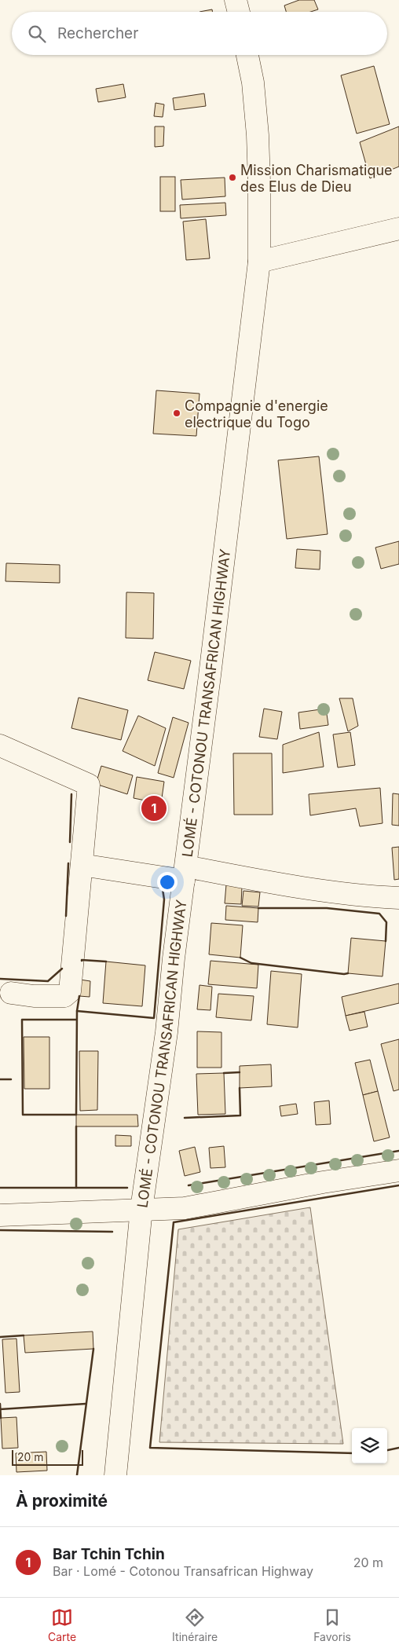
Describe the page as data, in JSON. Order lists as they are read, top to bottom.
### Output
{
  "streets": {
    "main road": ["LOMÉ - COTONOU TRANSAFRICAN HIGHWAY"]
  },
  "places": ["Mission Charismatique des Elus de Dieu", "Compagnie d'energie electrique du Togo"],
  "scale_bar": "20 m",
  "page": {
    "search": "Rechercher",
    "pins": "1",
    "scale": "20 m",
    "heading": "À proximité",
    "list": [
      {
        "mark": "1",
        "name": "Bar Tchin Tchin",
        "note": "Bar · Lomé - Cotonou Transafrican Highway",
        "value": "20 m"
      }
    ],
    "nav": ["Carte", "Itinéraire", "Favoris"]
  }
}
